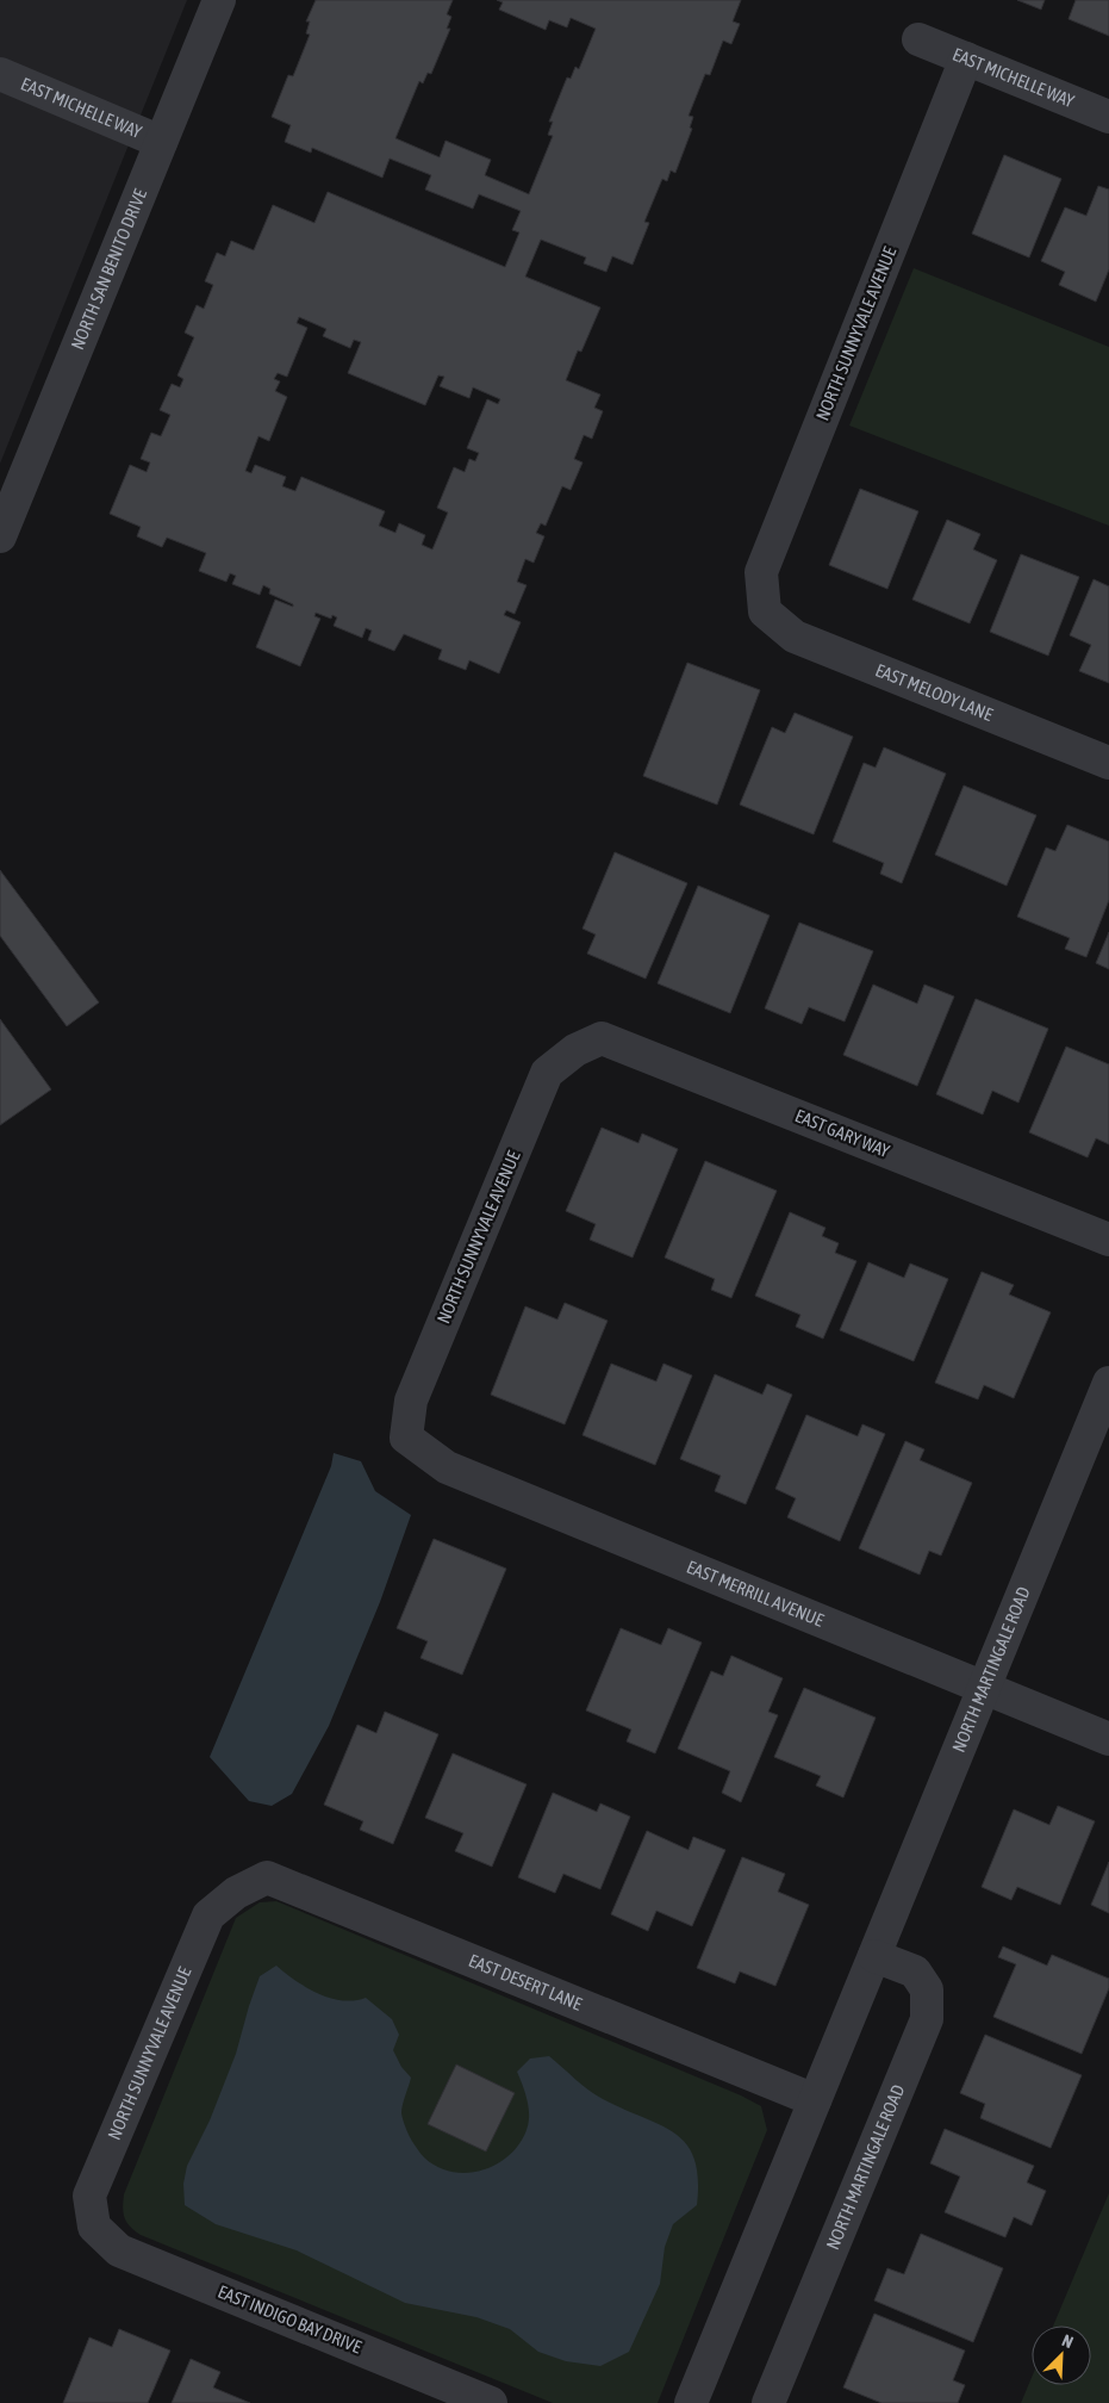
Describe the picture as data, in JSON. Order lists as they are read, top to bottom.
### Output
{
  "streets": {
    "street": [
      "EAST MICHELLE WAY",
      "NORTH SAN BENITO DRIVE",
      "NORTH SUNNYVALE AVENUE",
      "EAST MELODY LANE",
      "EAST GARY WAY",
      "EAST MERRILL AVENUE",
      "NORTH MARTINGALE ROAD",
      "EAST DESERT LANE",
      "EAST INDIGO BAY DRIVE"
    ]
  },
  "crossings": [
    ["EAST MICHELLE WAY", "NORTH SAN BENITO DRIVE"],
    ["EAST MICHELLE WAY", "NORTH SUNNYVALE AVENUE"],
    ["NORTH SUNNYVALE AVENUE", "EAST MELODY LANE"],
    ["NORTH SUNNYVALE AVENUE", "EAST GARY WAY"],
    ["NORTH SUNNYVALE AVENUE", "EAST MERRILL AVENUE"],
    ["NORTH SUNNYVALE AVENUE", "EAST DESERT LANE"],
    ["NORTH SUNNYVALE AVENUE", "EAST INDIGO BAY DRIVE"],
    ["EAST MERRILL AVENUE", "NORTH MARTINGALE ROAD"],
    ["NORTH MARTINGALE ROAD", "EAST DESERT LANE"]
  ],
  "north": "top right"
}
